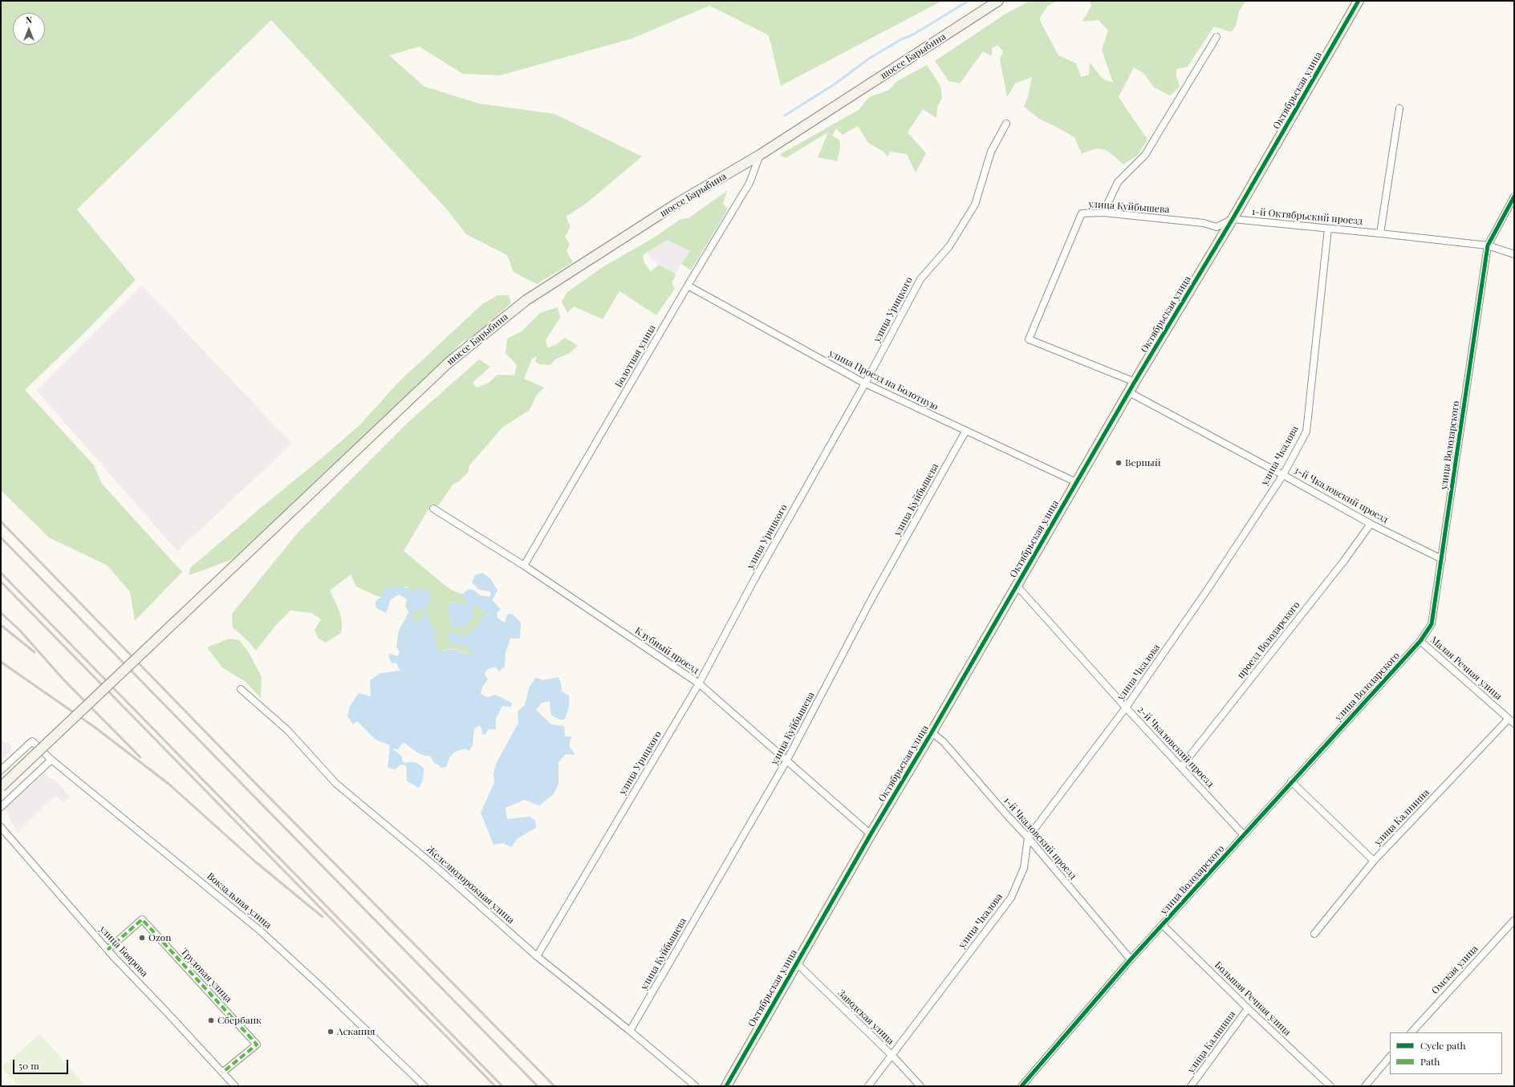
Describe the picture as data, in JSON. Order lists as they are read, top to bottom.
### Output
{
  "streets": {
    "main road": ["шоссе Барыбина", "Октябрьская улица"],
    "street": [
      "улица Куйбышева",
      "1-й Октябрьский проезд",
      "улица Урицкого",
      "Болотная улица",
      "улица Проезд на Болотную",
      "улица Володарского",
      "улица Чкалова",
      "3-й Чкаловский проезд",
      "проезд Володарского",
      "Клубный проезд",
      "Малая Речная улица",
      "2-й Чкаловский проезд",
      "улица Калинина",
      "1-й Чкаловский проезд",
      "Железнодорожная улица",
      "Вокзальная улица",
      "улица Боярова",
      "Омская улица",
      "Трудовая улица",
      "Большая Речная улица",
      "Заводская улица"
    ]
  },
  "crossings": [
    ["шоссе Барыбина", "Болотная улица"],
    ["Октябрьская улица", "улица Куйбышева"],
    ["Октябрьская улица", "1-й Октябрьский проезд"],
    ["Октябрьская улица", "улица Проезд на Болотную"],
    ["Октябрьская улица", "3-й Чкаловский проезд"],
    ["Октябрьская улица", "Клубный проезд"],
    ["Октябрьская улица", "2-й Чкаловский проезд"],
    ["Октябрьская улица", "1-й Чкаловский проезд"],
    ["Октябрьская улица", "Заводская улица"],
    ["улица Куйбышева", "1-й Октябрьский проезд"],
    ["улица Куйбышева", "улица Проезд на Болотную"],
    ["улица Куйбышева", "Клубный проезд"],
    ["улица Куйбышева", "Железнодорожная улица"],
    ["1-й Октябрьский проезд", "улица Володарского"],
    ["1-й Октябрьский проезд", "улица Чкалова"],
    ["улица Урицкого", "улица Проезд на Болотную"],
    ["улица Урицкого", "Клубный проезд"],
    ["улица Урицкого", "Железнодорожная улица"],
    ["Болотная улица", "улица Проезд на Болотную"],
    ["Болотная улица", "Клубный проезд"],
    ["улица Володарского", "3-й Чкаловский проезд"],
    ["улица Володарского", "Малая Речная улица"],
    ["улица Володарского", "2-й Чкаловский проезд"],
    ["улица Володарского", "1-й Чкаловский проезд"],
    ["улица Володарского", "Большая Речная улица"],
    ["улица Чкалова", "3-й Чкаловский проезд"],
    ["улица Чкалова", "2-й Чкаловский проезд"],
    ["улица Чкалова", "1-й Чкаловский проезд"],
    ["улица Чкалова", "Заводская улица"],
    ["3-й Чкаловский проезд", "проезд Володарского"],
    ["проезд Володарского", "2-й Чкаловский проезд"],
    ["Малая Речная улица", "улица Калинина"],
    ["улица Калинина", "Большая Речная улица"],
    ["улица Боярова", "Трудовая улица"]
  ],
  "places": [
    "Верный",
    "Ozon",
    "Сбербанк",
    "Аскания"
  ],
  "legend": ["Cycle path", "Path"],
  "scale_bar": "50 m",
  "north": "top"
}
